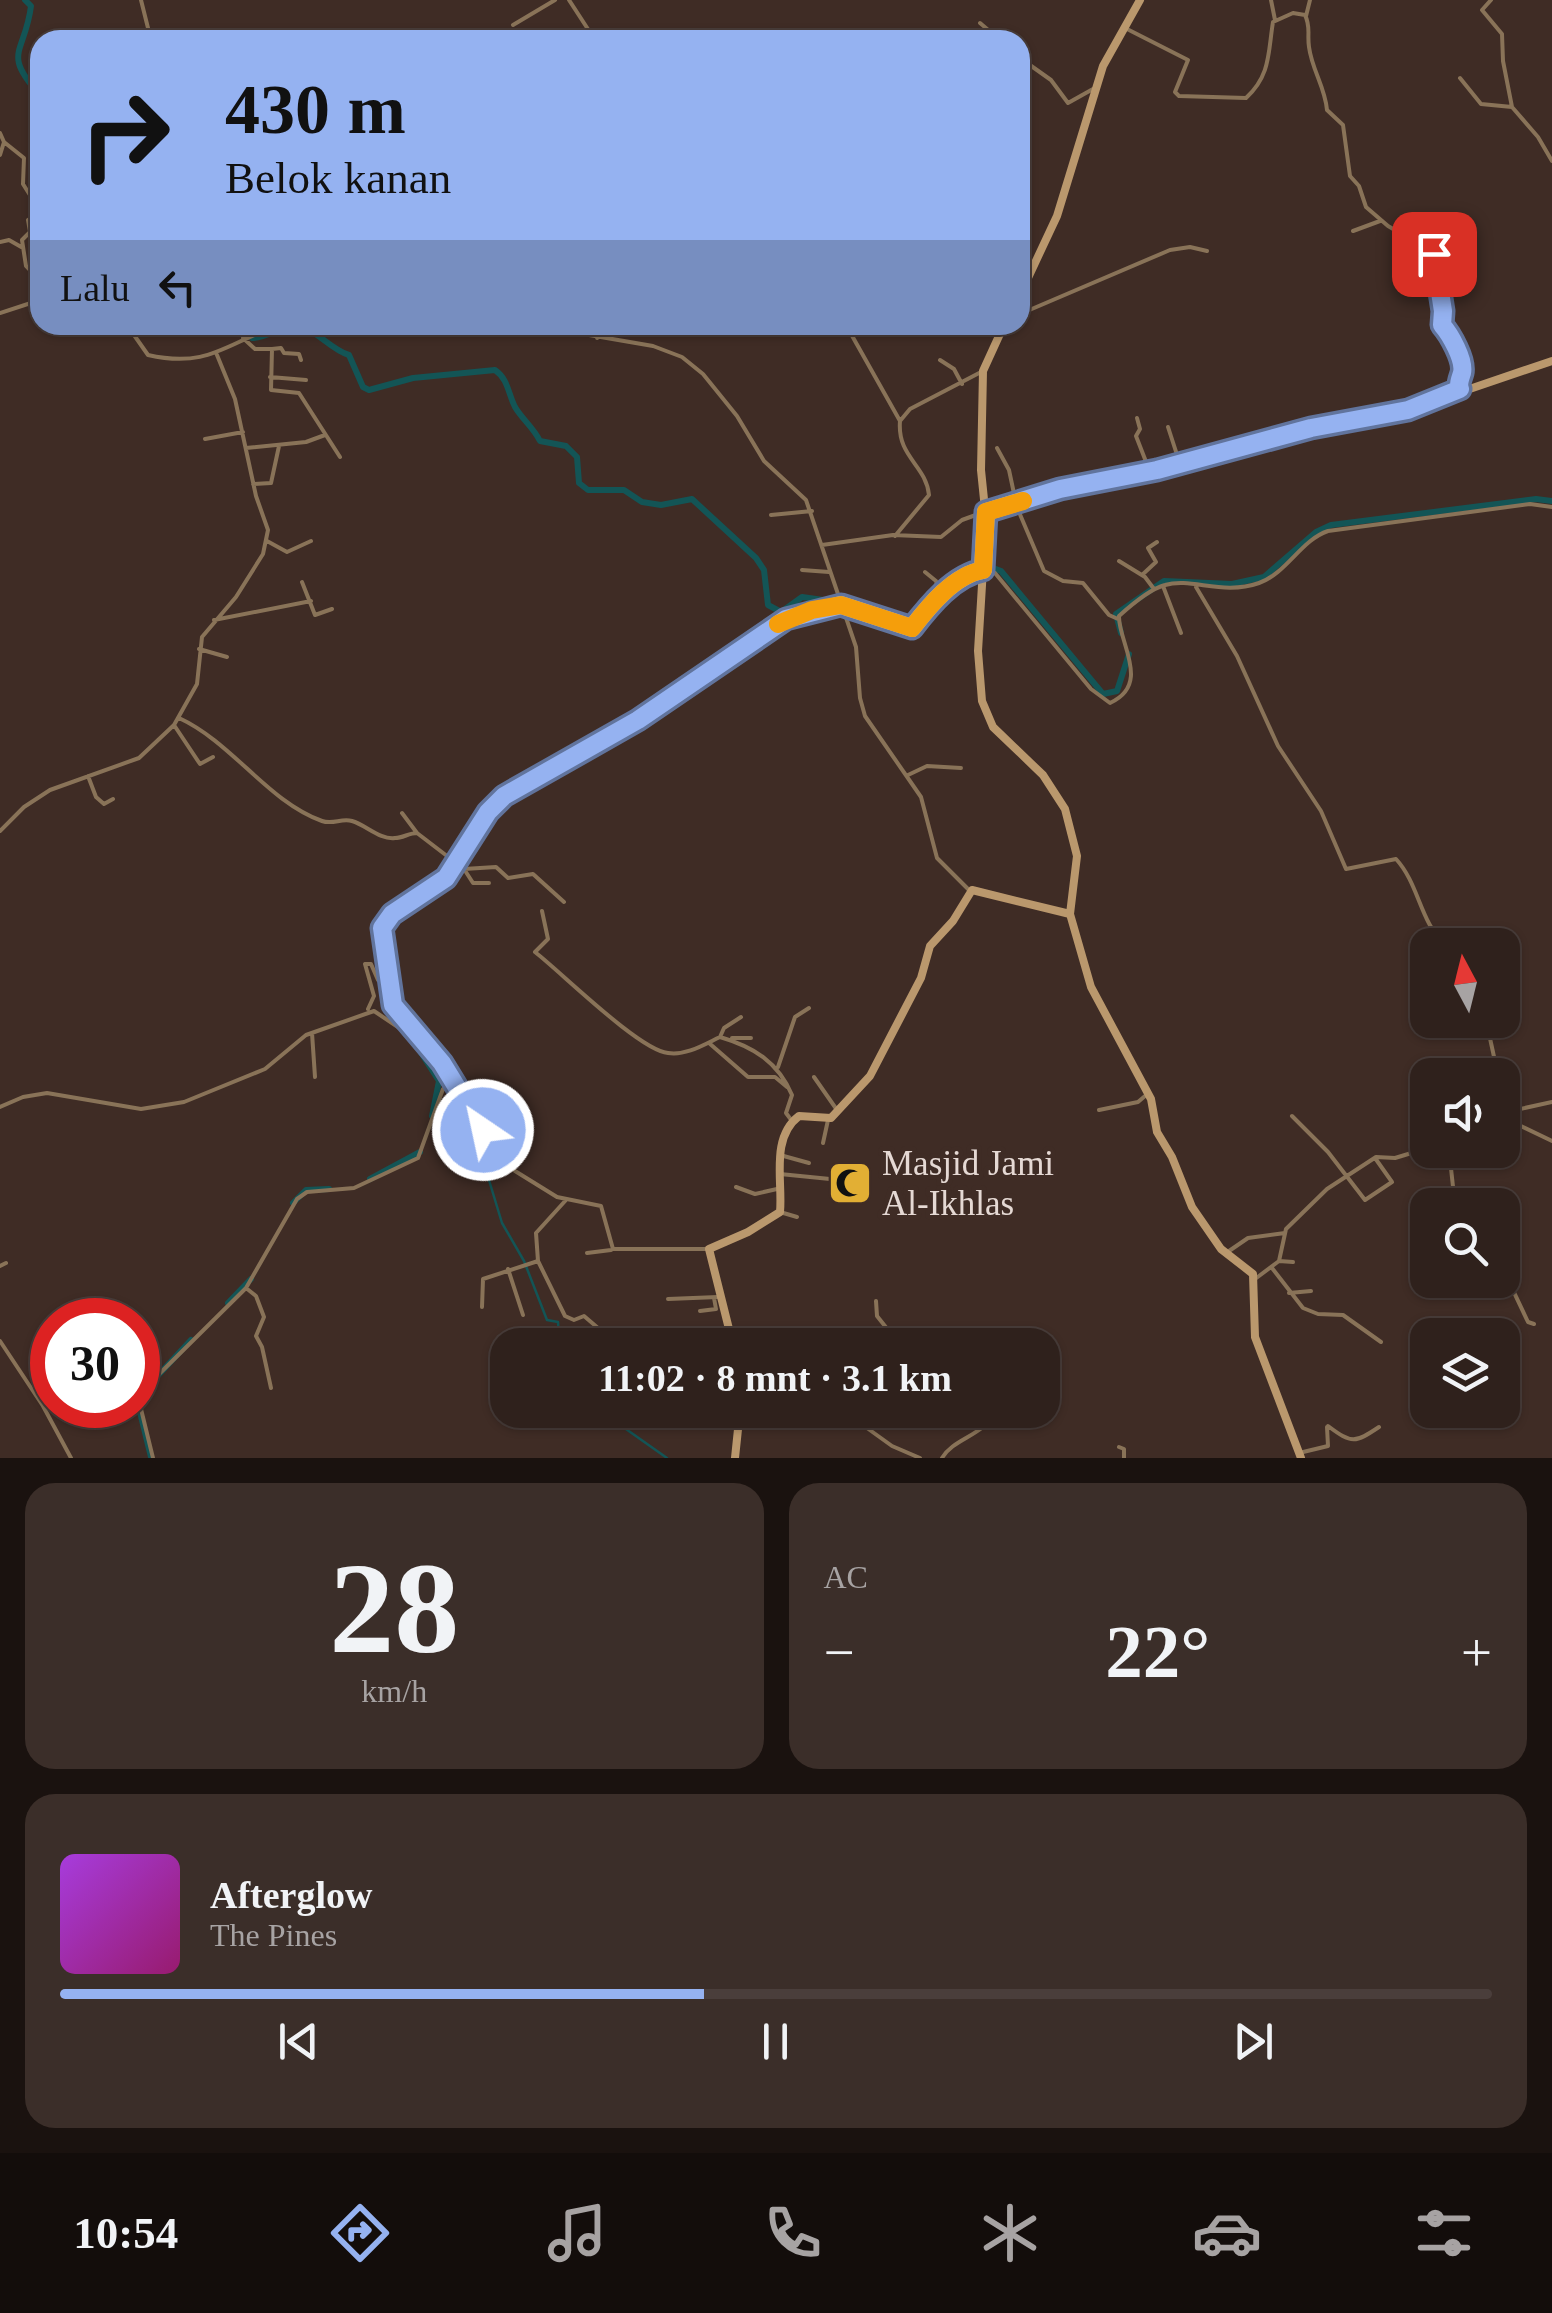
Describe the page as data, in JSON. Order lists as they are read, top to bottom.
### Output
{
  "places": {
    "mosque": ["Masjid Jami Al-Ikhlas"]
  },
  "north": "top",
  "page": {
    "turn": ["430 m", "Belok kanan"],
    "then": "Lalu",
    "limit": "30",
    "trip": "11:02 · 8 mnt · 3.1 km",
    "tile": [
      ["28", "km/h"],
      "AC"
    ],
    "heat": ["−", "22°", "+"],
    "song": ["Afterglow", "The Pines"],
    "tabs": "10:54"
  }
}
